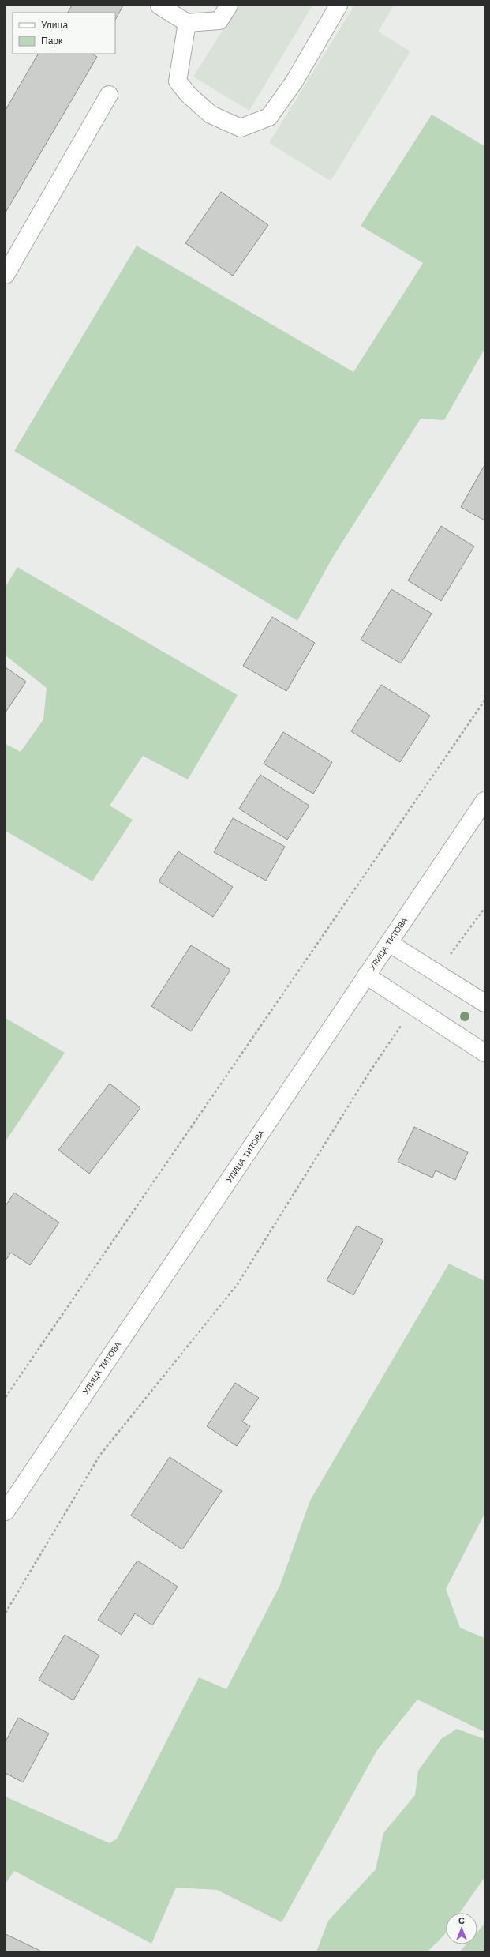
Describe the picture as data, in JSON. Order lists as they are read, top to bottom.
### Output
{
  "streets": {
    "main road": ["УЛИЦА ТИТОВА"]
  },
  "legend": ["Улица", "Парк"],
  "north": "top"
}
